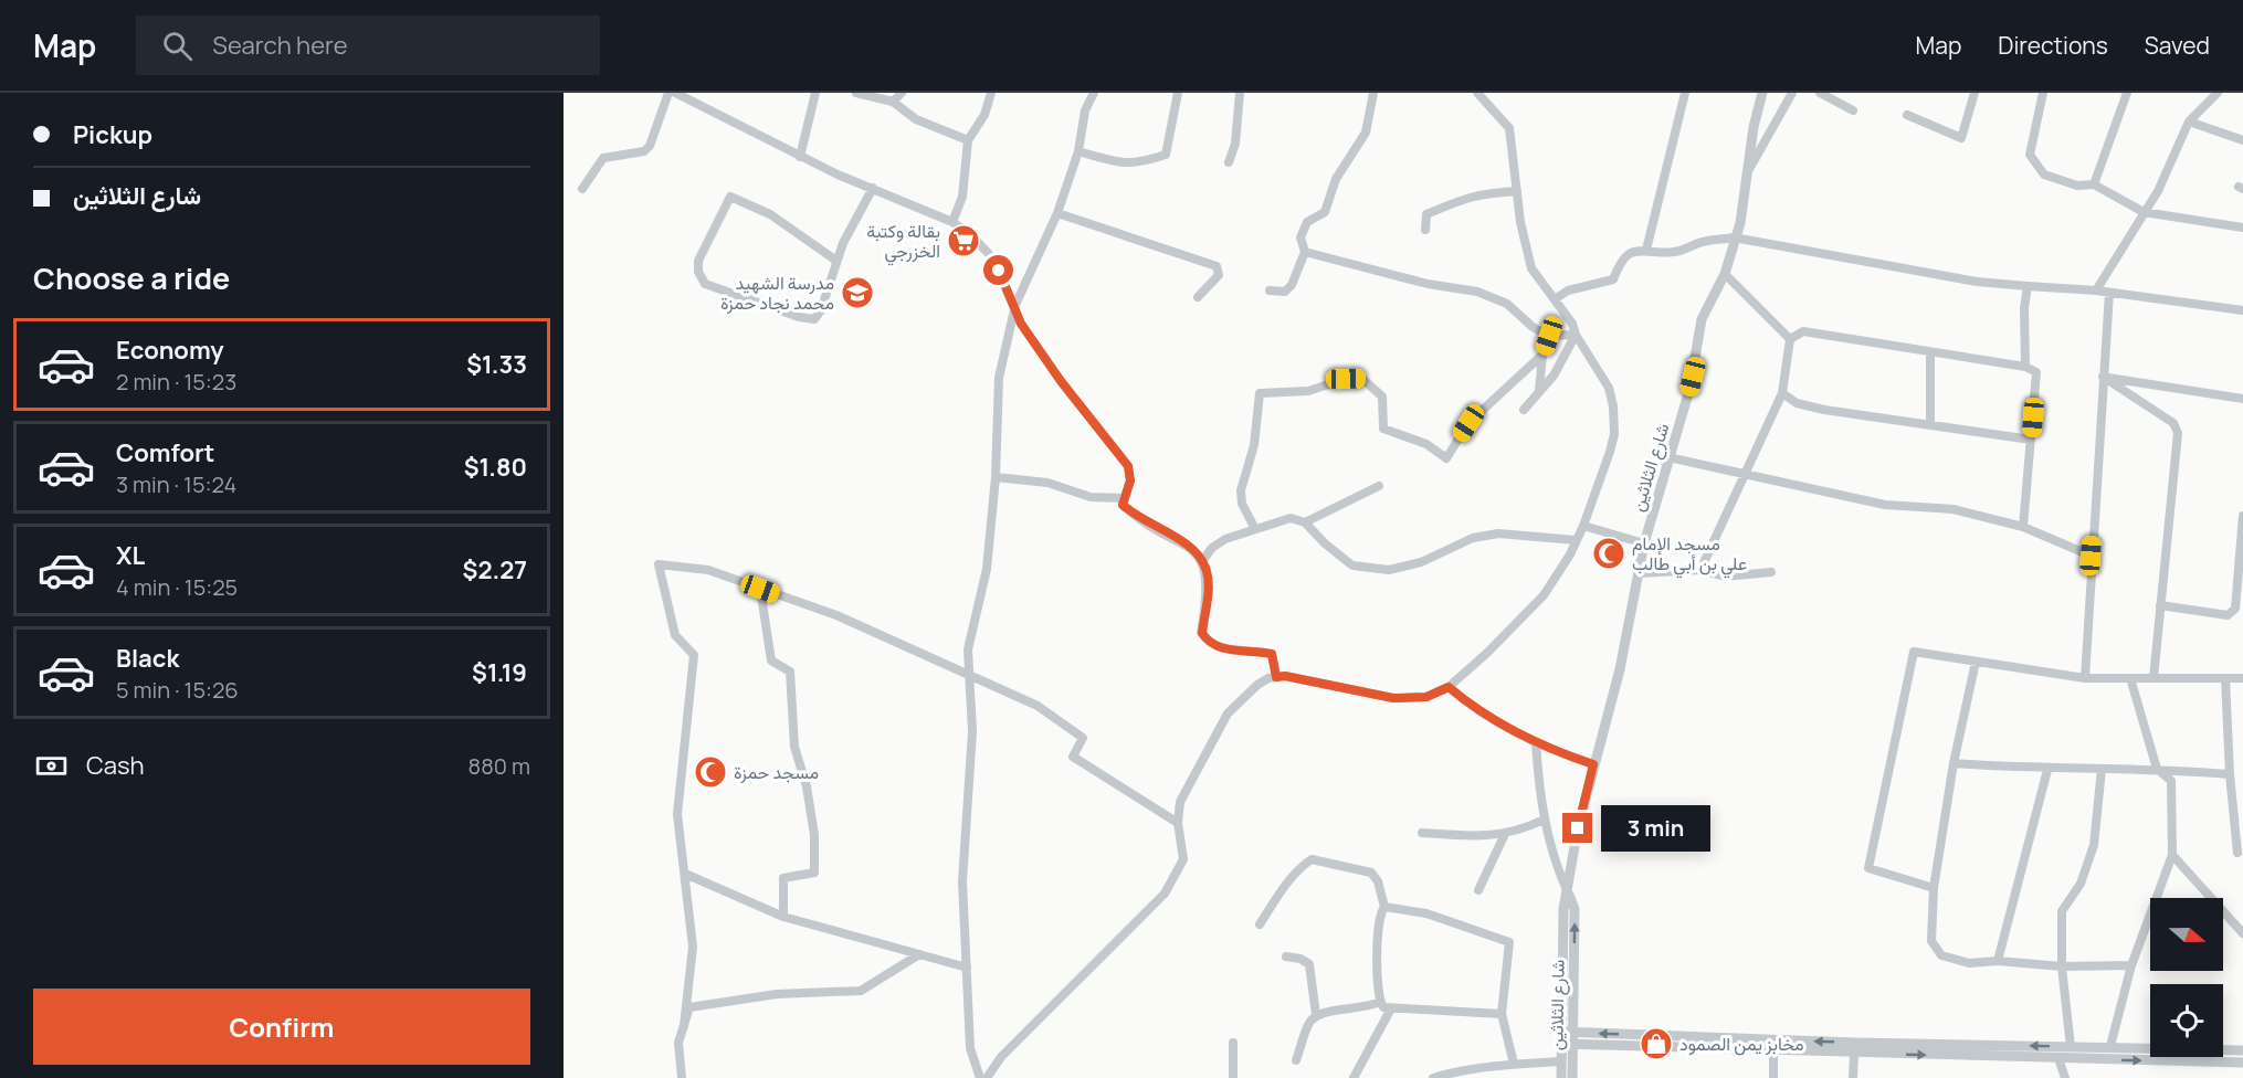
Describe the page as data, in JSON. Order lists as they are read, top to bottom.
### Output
{
  "streets": {
    "street": ["شارع الثلاثين"]
  },
  "places": {
    "supermarket": ["بقالة وكتبة الخزرجي"],
    "school or university": ["مدرسة الشهيد محمد نجاد حمزة"],
    "mosque": ["مسجد الإمام علي بن أبي طالب", "مسجد حمزة"],
    "shop": ["مخابز يمن الصمود"]
  },
  "north": "right",
  "page": {
    "header": "Map",
    "search": "Search here",
    "nav": ["Map", "Directions", "Saved"],
    "banner": ["Pickup", "شارع الثلاثين"],
    "heading": "Choose a ride",
    "list": [
      {
        "name": "Economy",
        "note": "2 min · 15:23",
        "value": "$1.33"
      },
      {
        "name": "Comfort",
        "note": "3 min · 15:24",
        "value": "$1.80"
      },
      {
        "name": "XL",
        "note": "4 min · 15:25",
        "value": "$2.27"
      },
      {
        "name": "Black",
        "note": "5 min · 15:26",
        "value": "$1.19"
      }
    ],
    "pay": ["Cash", "880 m"],
    "bubble": "3 min",
    "buttons": "Confirm"
  }
}
